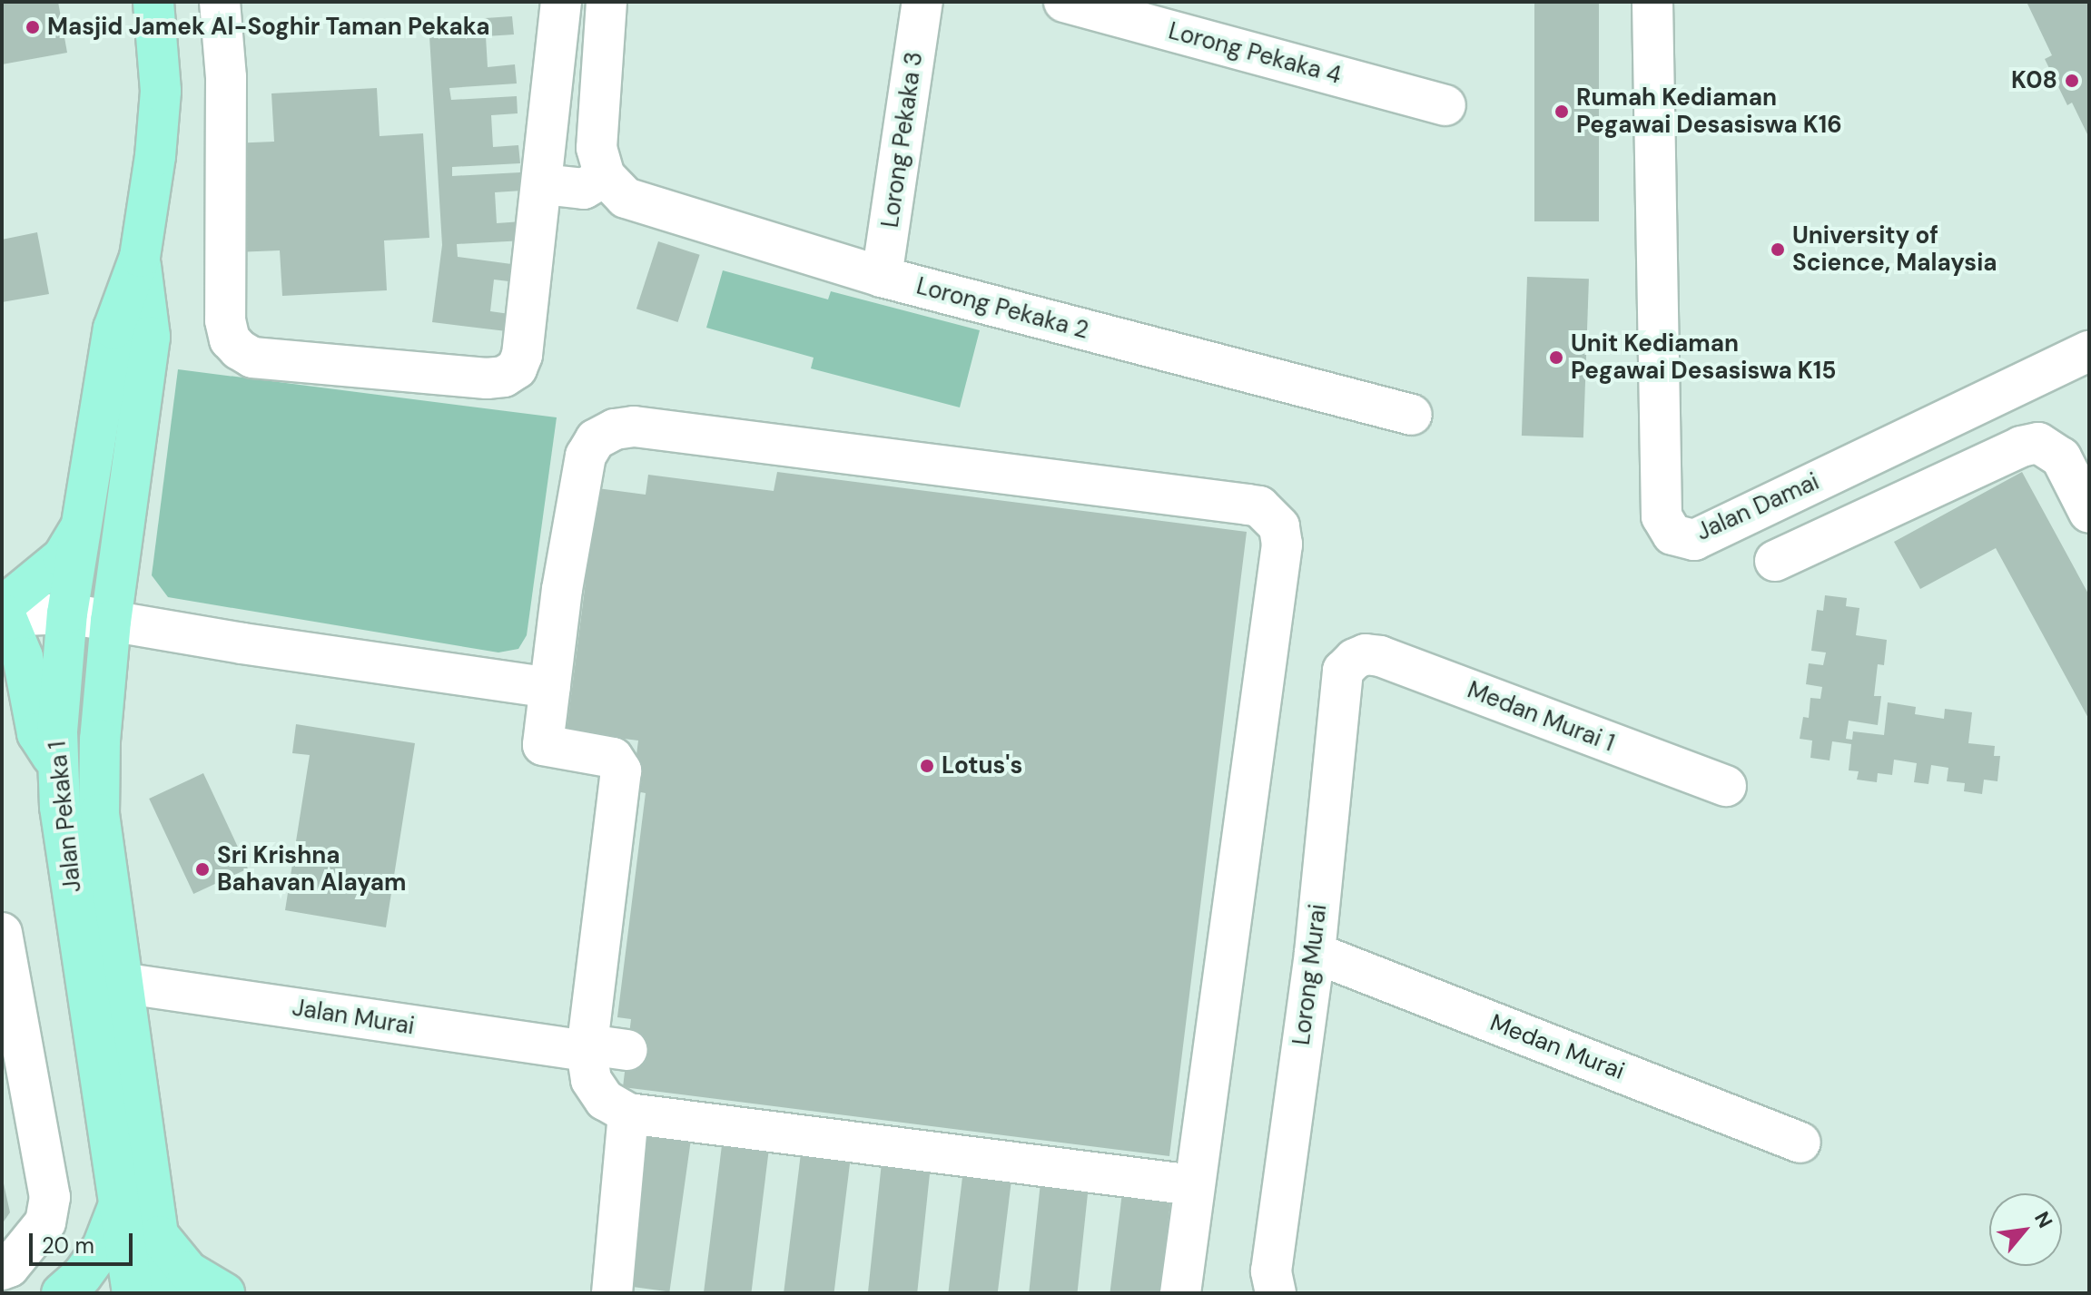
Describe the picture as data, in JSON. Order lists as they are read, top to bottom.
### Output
{
  "streets": {
    "main road": ["Jalan Pekaka 1"],
    "street": [
      "Lorong Pekaka 4",
      "Lorong Pekaka 3",
      "Lorong Pekaka 2",
      "Jalan Damai",
      "Medan Murai 1",
      "Lorong Murai",
      "Jalan Murai",
      "Medan Murai"
    ]
  },
  "crossings": [
    ["Lorong Pekaka 3", "Lorong Pekaka 2"],
    ["Medan Murai 1", "Lorong Murai"],
    ["Jalan Pekaka 1", "Jalan Murai"],
    ["Lorong Murai", "Medan Murai"]
  ],
  "places": [
    "Masjid Jamek Al-Soghir Taman Pekaka",
    "K08",
    "Rumah Kediaman Pegawai Desasiswa K16",
    "University of Science, Malaysia",
    "Unit Kediaman Pegawai Desasiswa K15",
    "Lotus's",
    "Sri Krishna Bahavan Alayam"
  ],
  "scale_bar": "20 m",
  "north": "top right"
}
